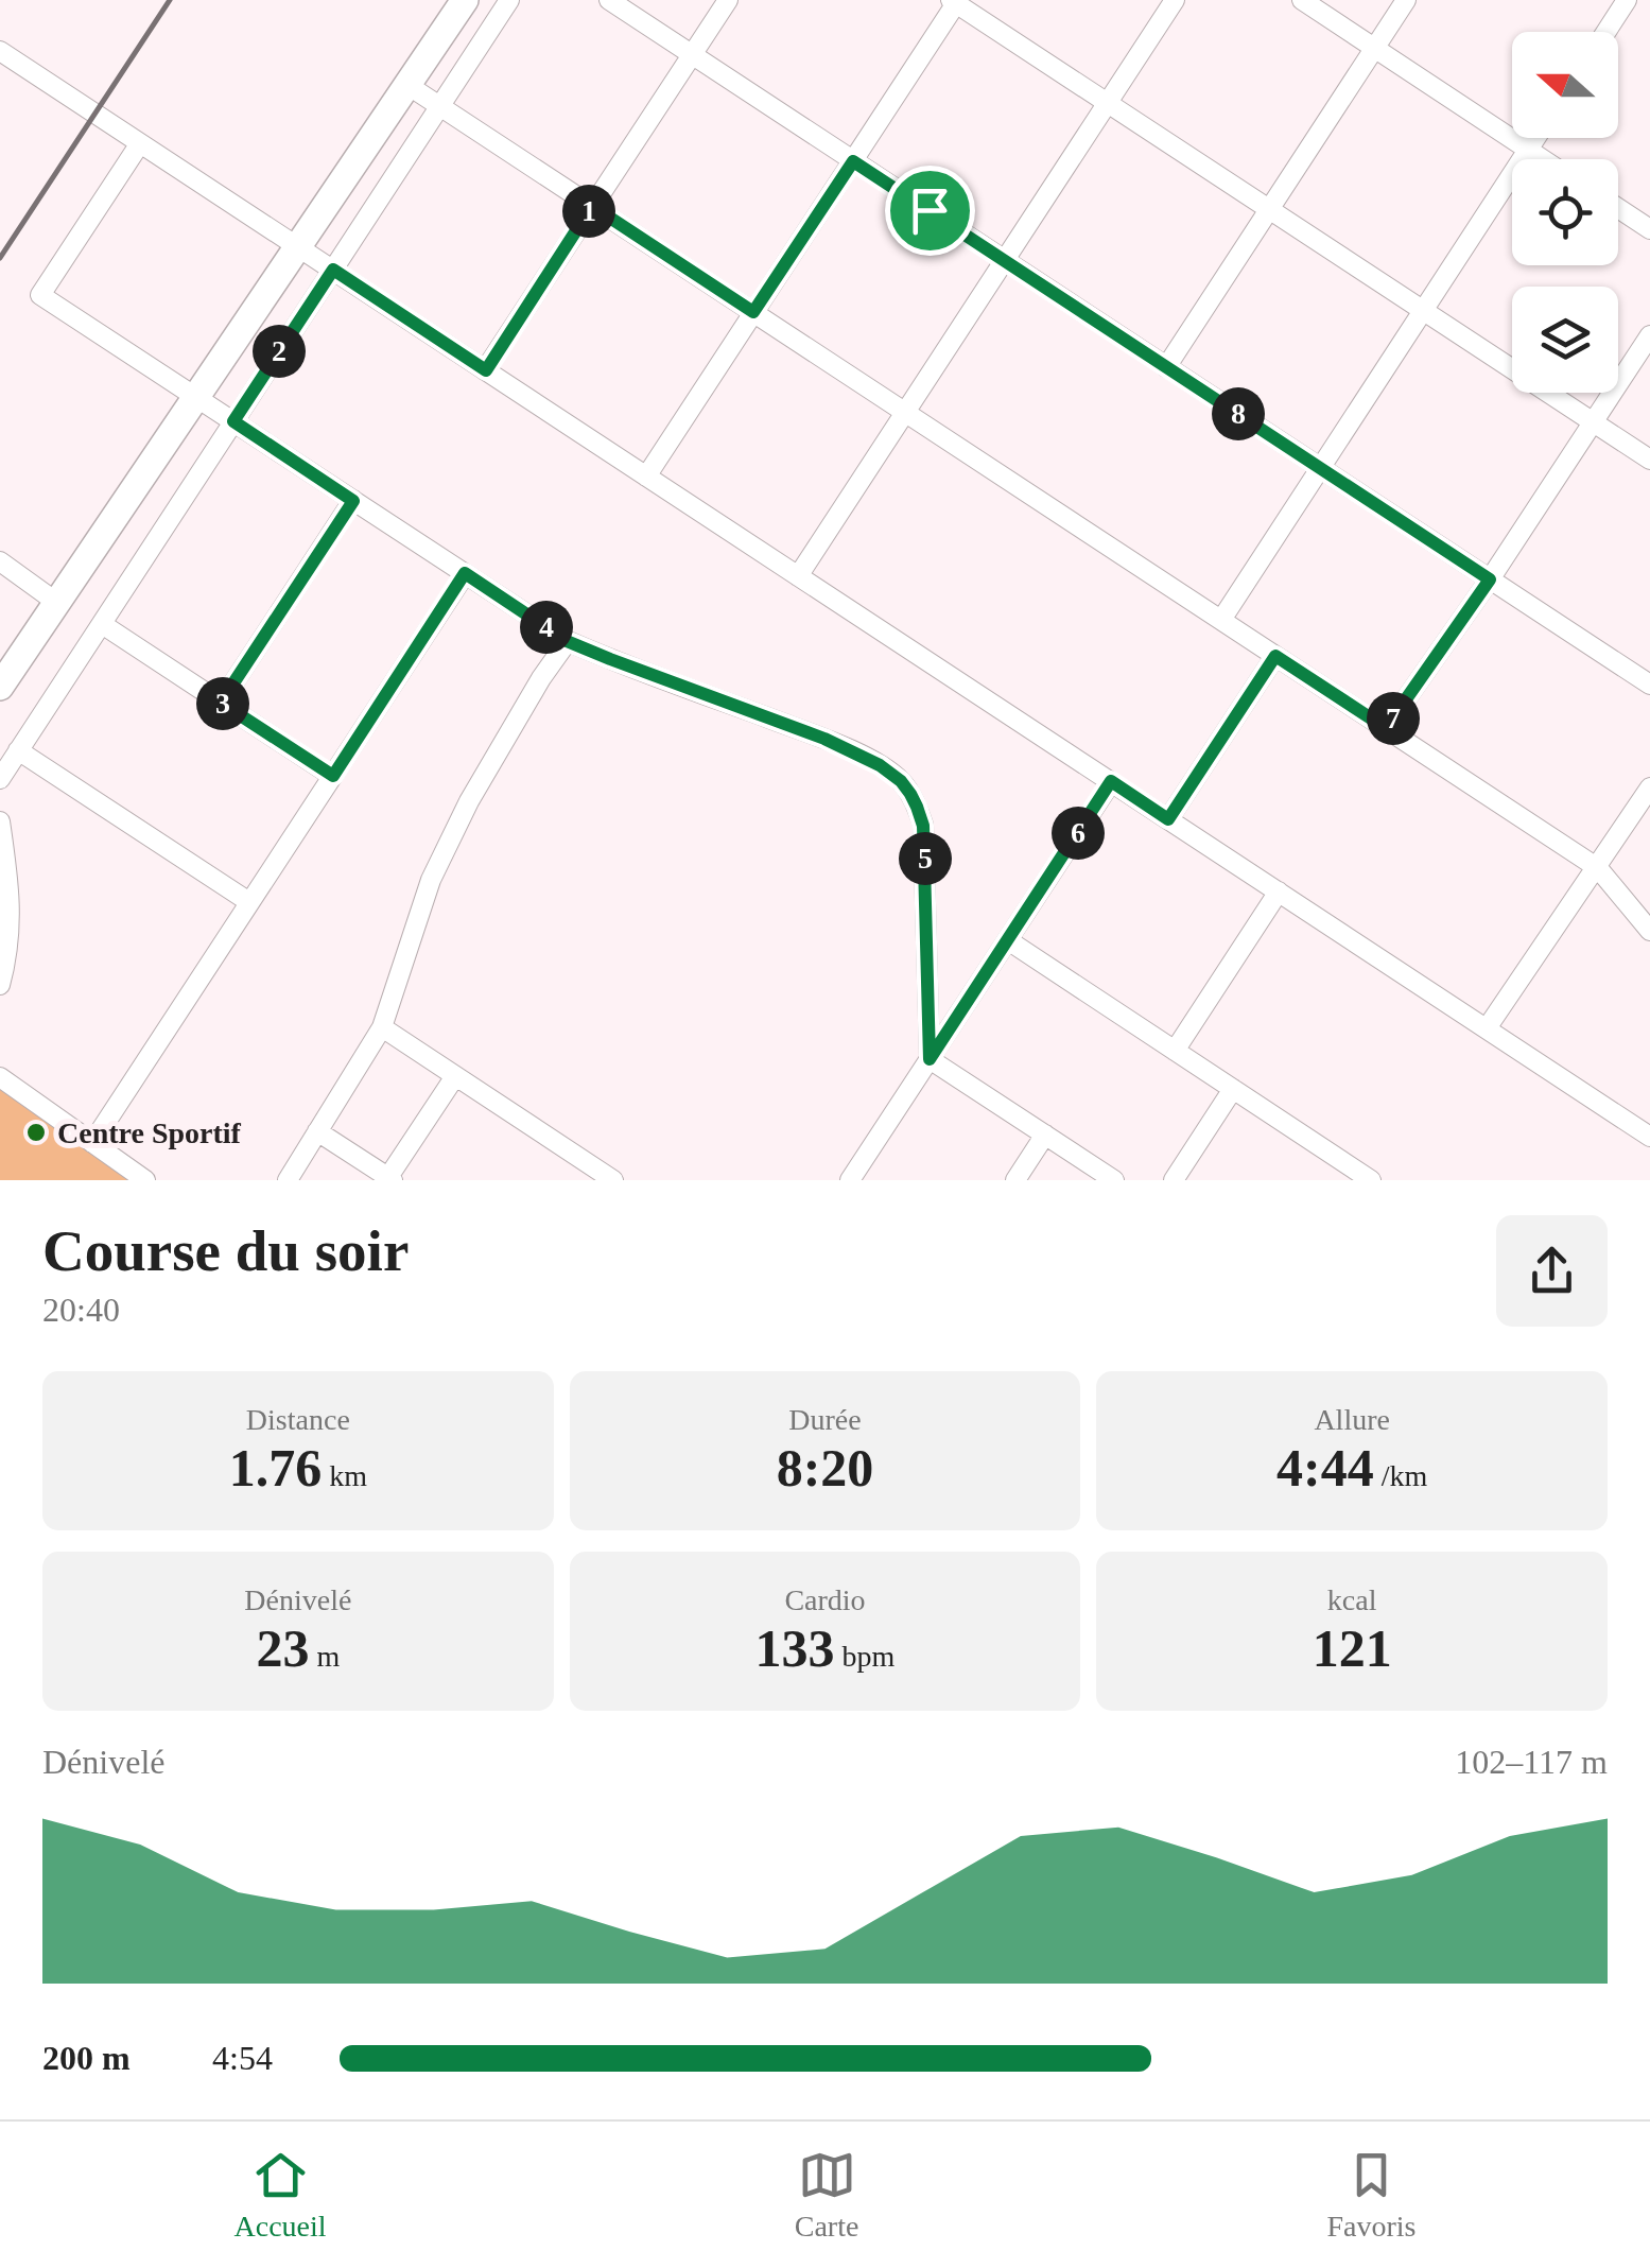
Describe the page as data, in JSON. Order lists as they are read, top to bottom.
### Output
{
  "places": ["Centre Sportif"],
  "north": "left",
  "page": {
    "pins": [
      "1",
      "2",
      "8",
      "4",
      "3",
      "7",
      "6",
      "5"
    ],
    "heading": ["Course du soir", "20:40"],
    "stats": [
      ["Distance", "1.76 km"],
      ["Durée", "8:20"],
      ["Allure", "4:44 /km"],
      ["Dénivelé", "23 m"],
      ["Cardio", "133 bpm"],
      ["kcal", "121"]
    ],
    "chart": ["Dénivelé", "102–117 m"],
    "list": [
      {
        "name": "200 m",
        "note": "4:54"
      }
    ],
    "tabs": ["Accueil", "Carte", "Favoris"]
  }
}
